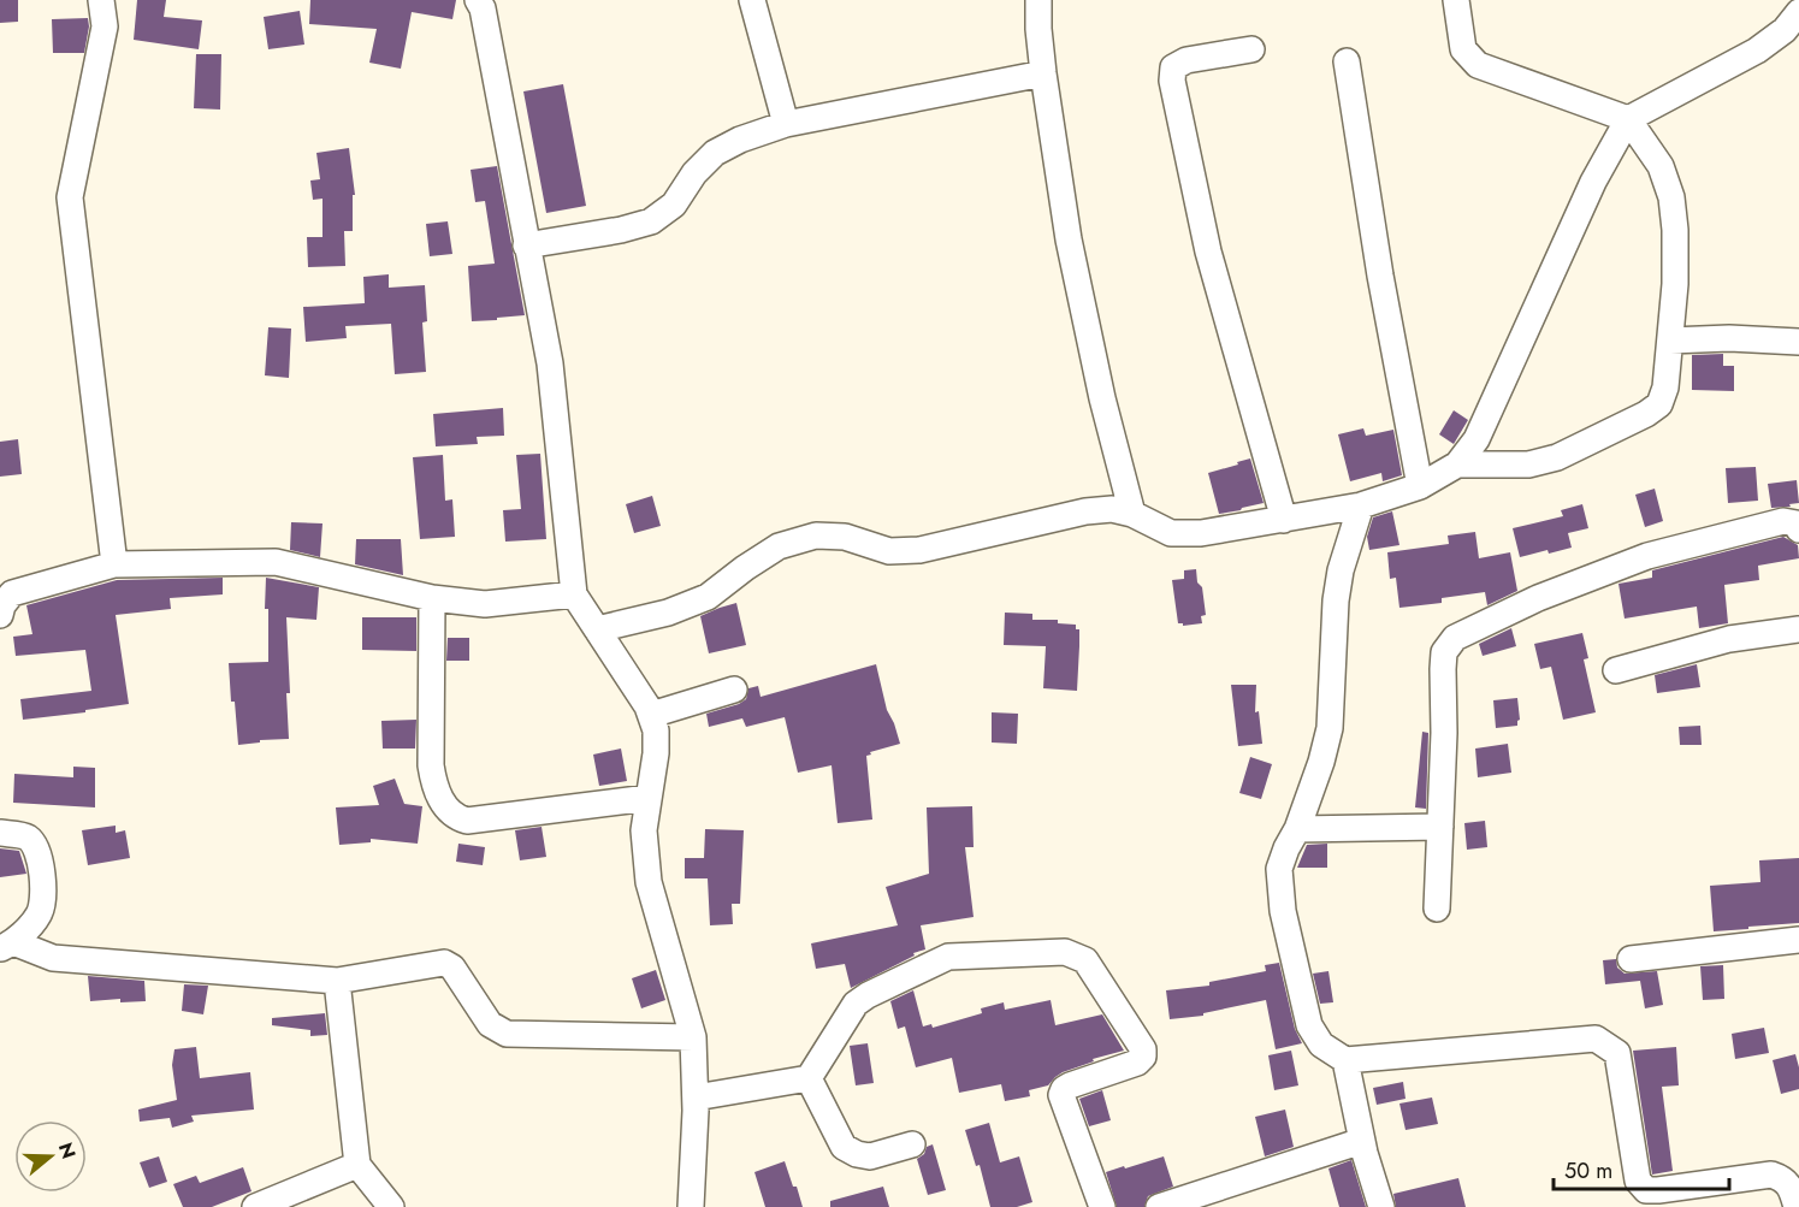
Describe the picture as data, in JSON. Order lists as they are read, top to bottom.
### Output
{
  "scale_bar": "50 m",
  "north": "right"
}
